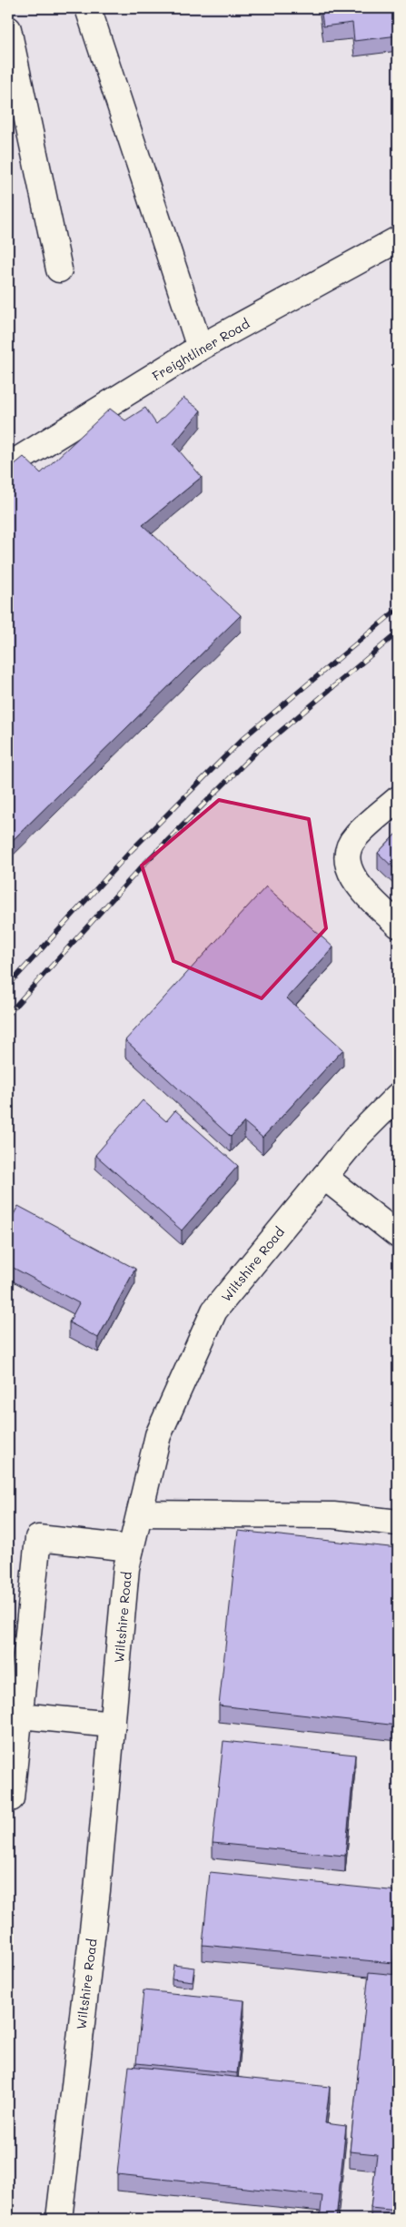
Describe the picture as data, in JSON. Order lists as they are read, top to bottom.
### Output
{
  "streets": {
    "street": ["Freightliner Road", "Wiltshire Road"]
  }
}
